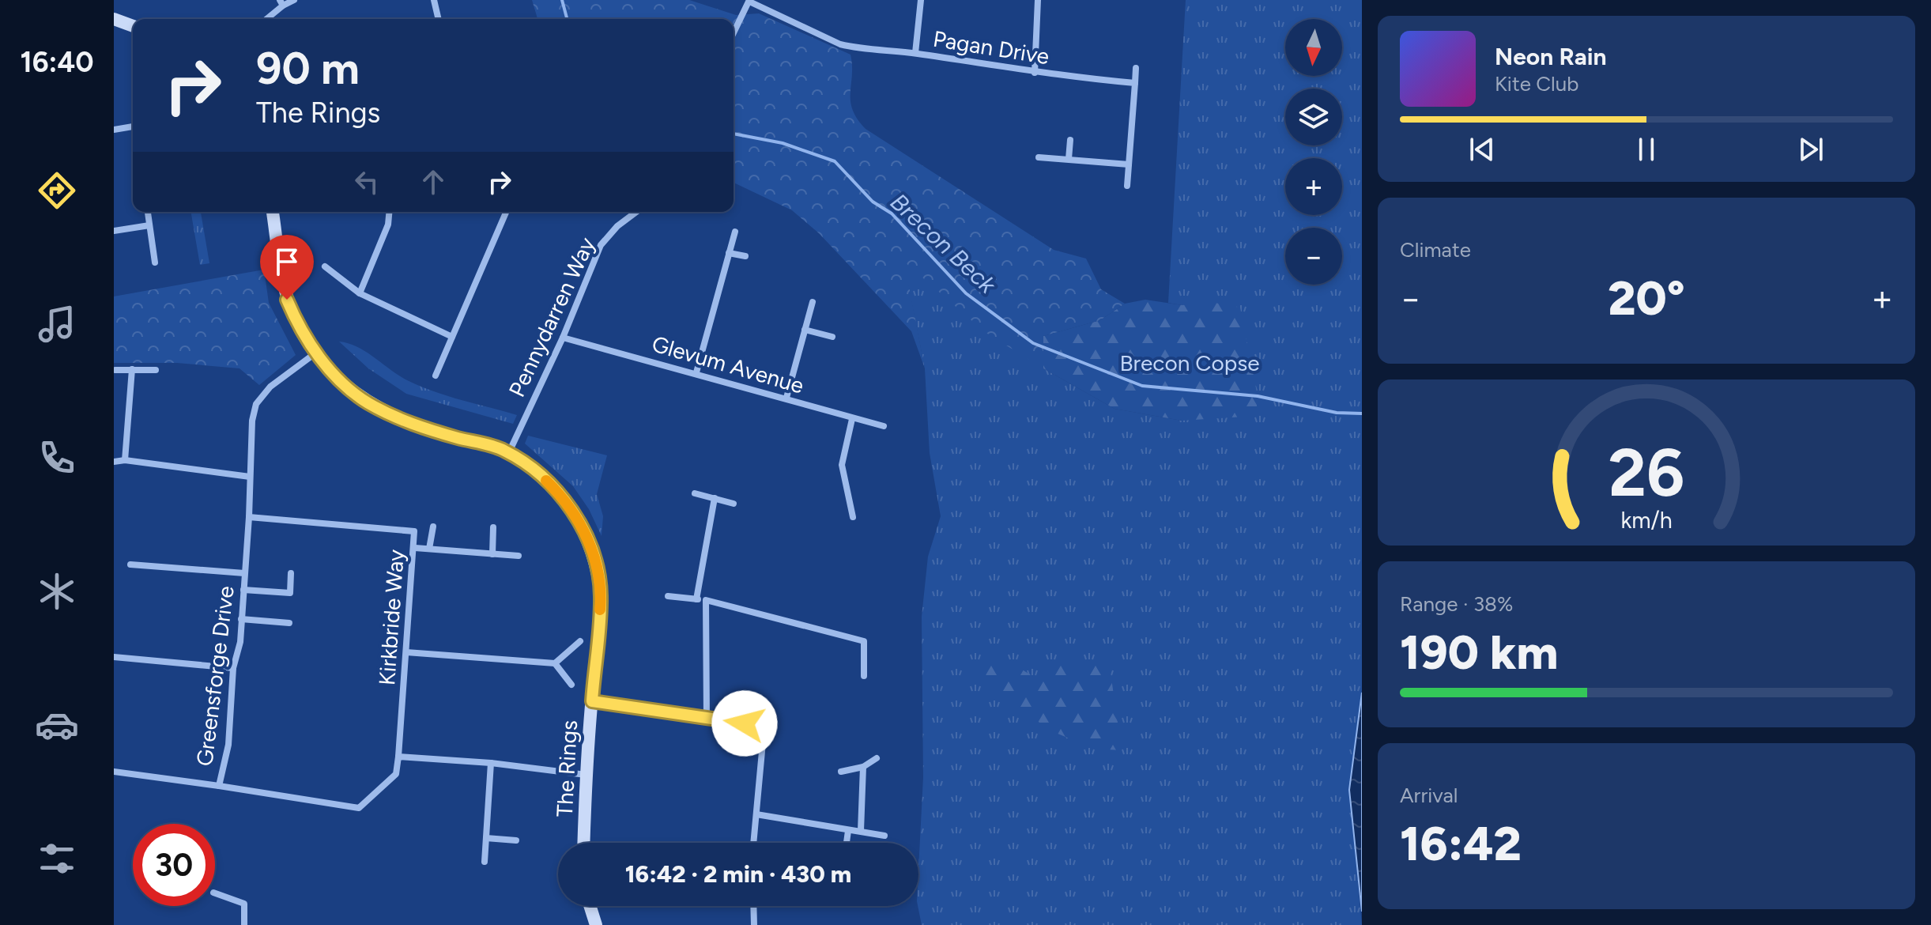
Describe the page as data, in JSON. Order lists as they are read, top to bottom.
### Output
{
  "streets": {
    "street": [
      "Pagan Drive",
      "Pennydarren Way",
      "Glevum Avenue",
      "Kirkbride Way",
      "Greensforge Drive",
      "The Rings"
    ]
  },
  "crossings": [
    ["Pennydarren Way", "Glevum Avenue"],
    ["Pennydarren Way", "The Rings"],
    ["Kirkbride Way", "Greensforge Drive"],
    ["Greensforge Drive", "The Rings"]
  ],
  "water": ["Brecon Beck"],
  "parks": ["Brecon Copse"],
  "north": "bottom",
  "page": {
    "tabs": "16:40",
    "map_buttons": ["+", "−"],
    "turn": ["90 m", "The Rings"],
    "song": ["Neon Rain", "Kite Club"],
    "tile": [
      "Climate",
      ["Range · 38%", "190 km"],
      ["Arrival", "16:42"]
    ],
    "heat": ["−", "20°", "+"],
    "limit": "30",
    "trip": "16:42 · 2 min · 430 m",
    "gauge": ["26", "km/h"]
  }
}
